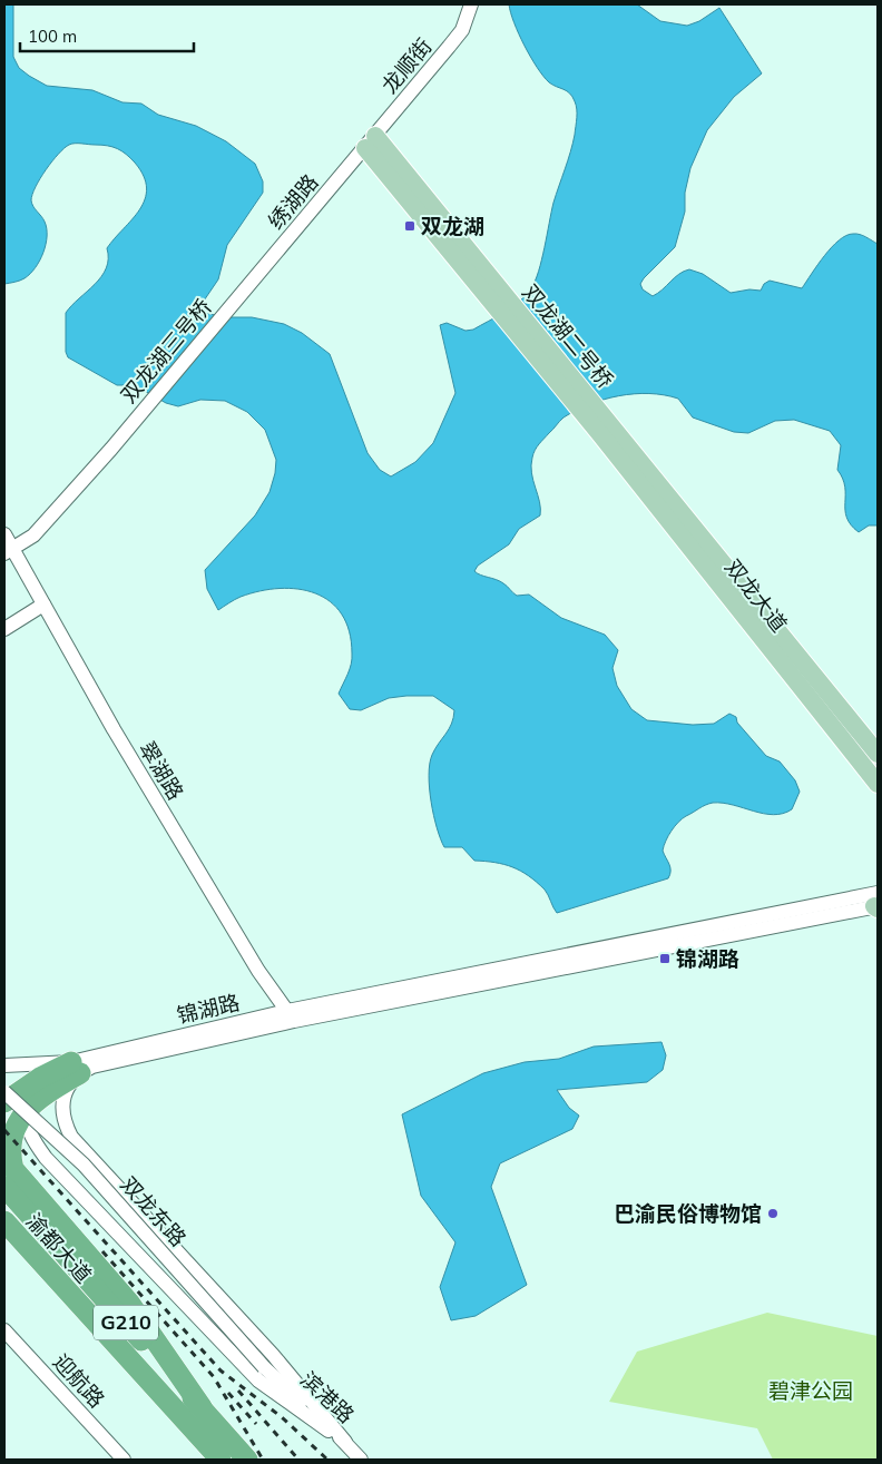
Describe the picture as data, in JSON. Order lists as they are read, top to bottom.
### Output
{
  "streets": {
    "highway": ["渝都大道", "G210"],
    "main road": ["双龙湖二号桥", "双龙大道"],
    "street": [
      "龙顺街",
      "绣湖路",
      "双龙湖三号桥",
      "翠湖路",
      "锦湖路",
      "双龙东路",
      "迎航路",
      "滨港路"
    ]
  },
  "crossings": [
    ["龙顺街", "绣湖路"],
    ["龙顺街", "双龙湖二号桥"],
    ["绣湖路", "双龙湖二号桥"],
    ["绣湖路", "双龙湖三号桥"],
    ["双龙湖二号桥", "双龙大道"],
    ["双龙湖三号桥", "翠湖路"],
    ["翠湖路", "锦湖路"],
    ["双龙东路", "滨港路"]
  ],
  "parks": ["碧津公园"],
  "places": {
    "transit": ["双龙湖", "锦湖路"],
    "other": ["巴渝民俗博物馆"]
  },
  "scale_bar": "100 m"
}
